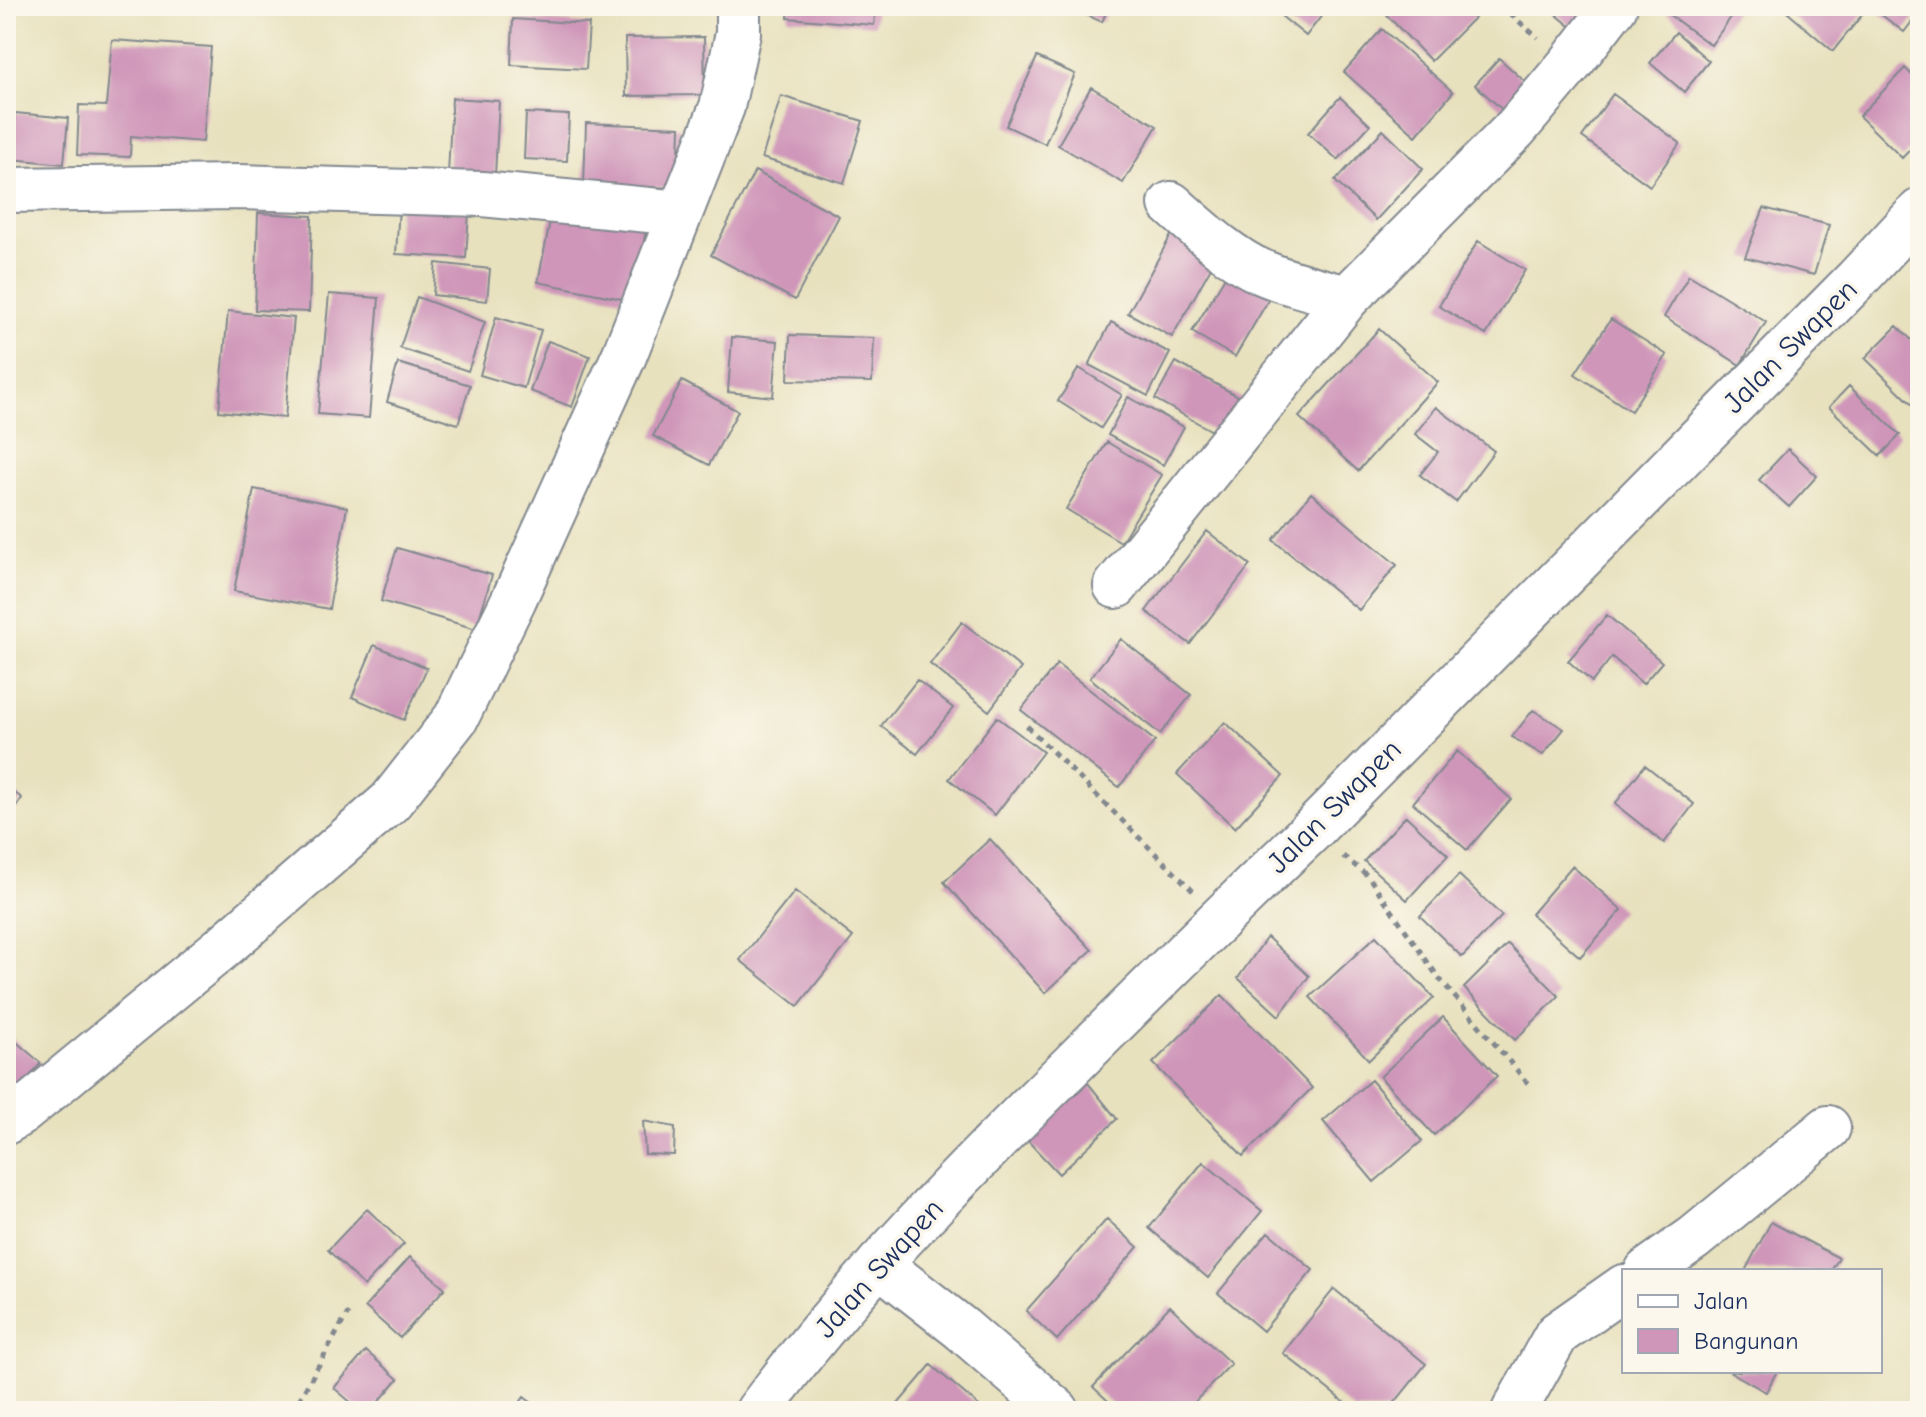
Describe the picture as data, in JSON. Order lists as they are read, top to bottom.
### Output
{
  "streets": {
    "street": ["Jalan Swapen"]
  },
  "legend": ["Jalan", "Bangunan"]
}
